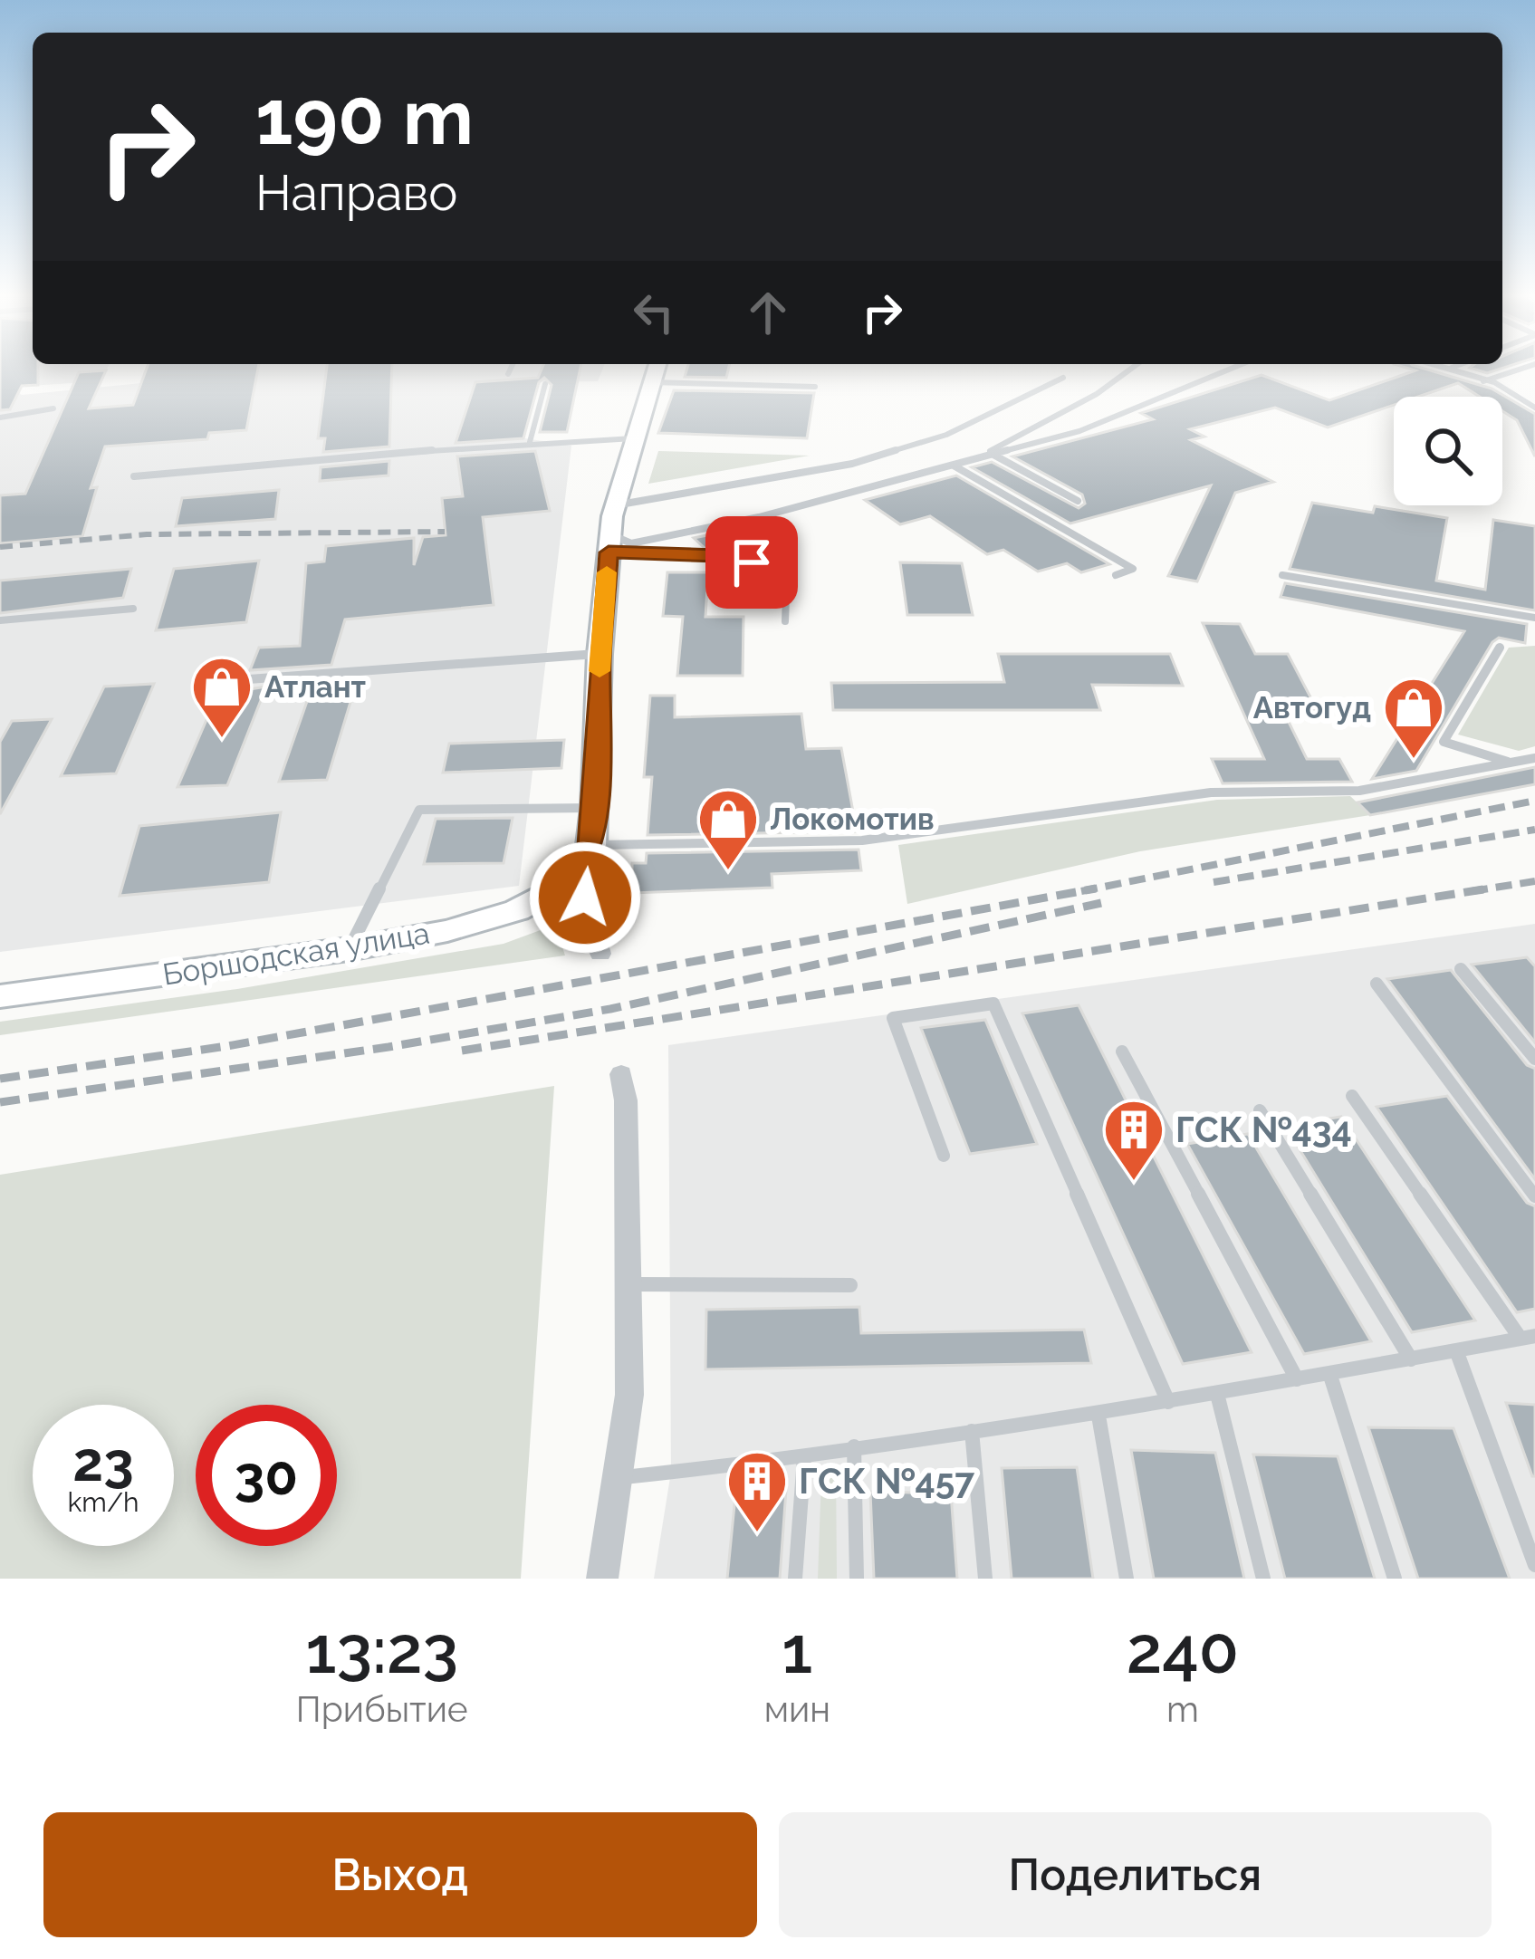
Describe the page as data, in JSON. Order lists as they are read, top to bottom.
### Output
{
  "streets": {
    "street": ["Боршодская улица"]
  },
  "places": {
    "shop": ["Атлант", "Автогуд", "Локомотив"],
    "building": ["ГСК №434", "ГСК №457"]
  },
  "page": {
    "turn": ["190 m", "Направо"],
    "speed": "23 km/h",
    "limit": "30",
    "eta": [
      "13:23",
      "Прибытие",
      "1",
      "мин",
      "240",
      "m"
    ],
    "buttons": ["Выход", "Поделиться"]
  }
}
